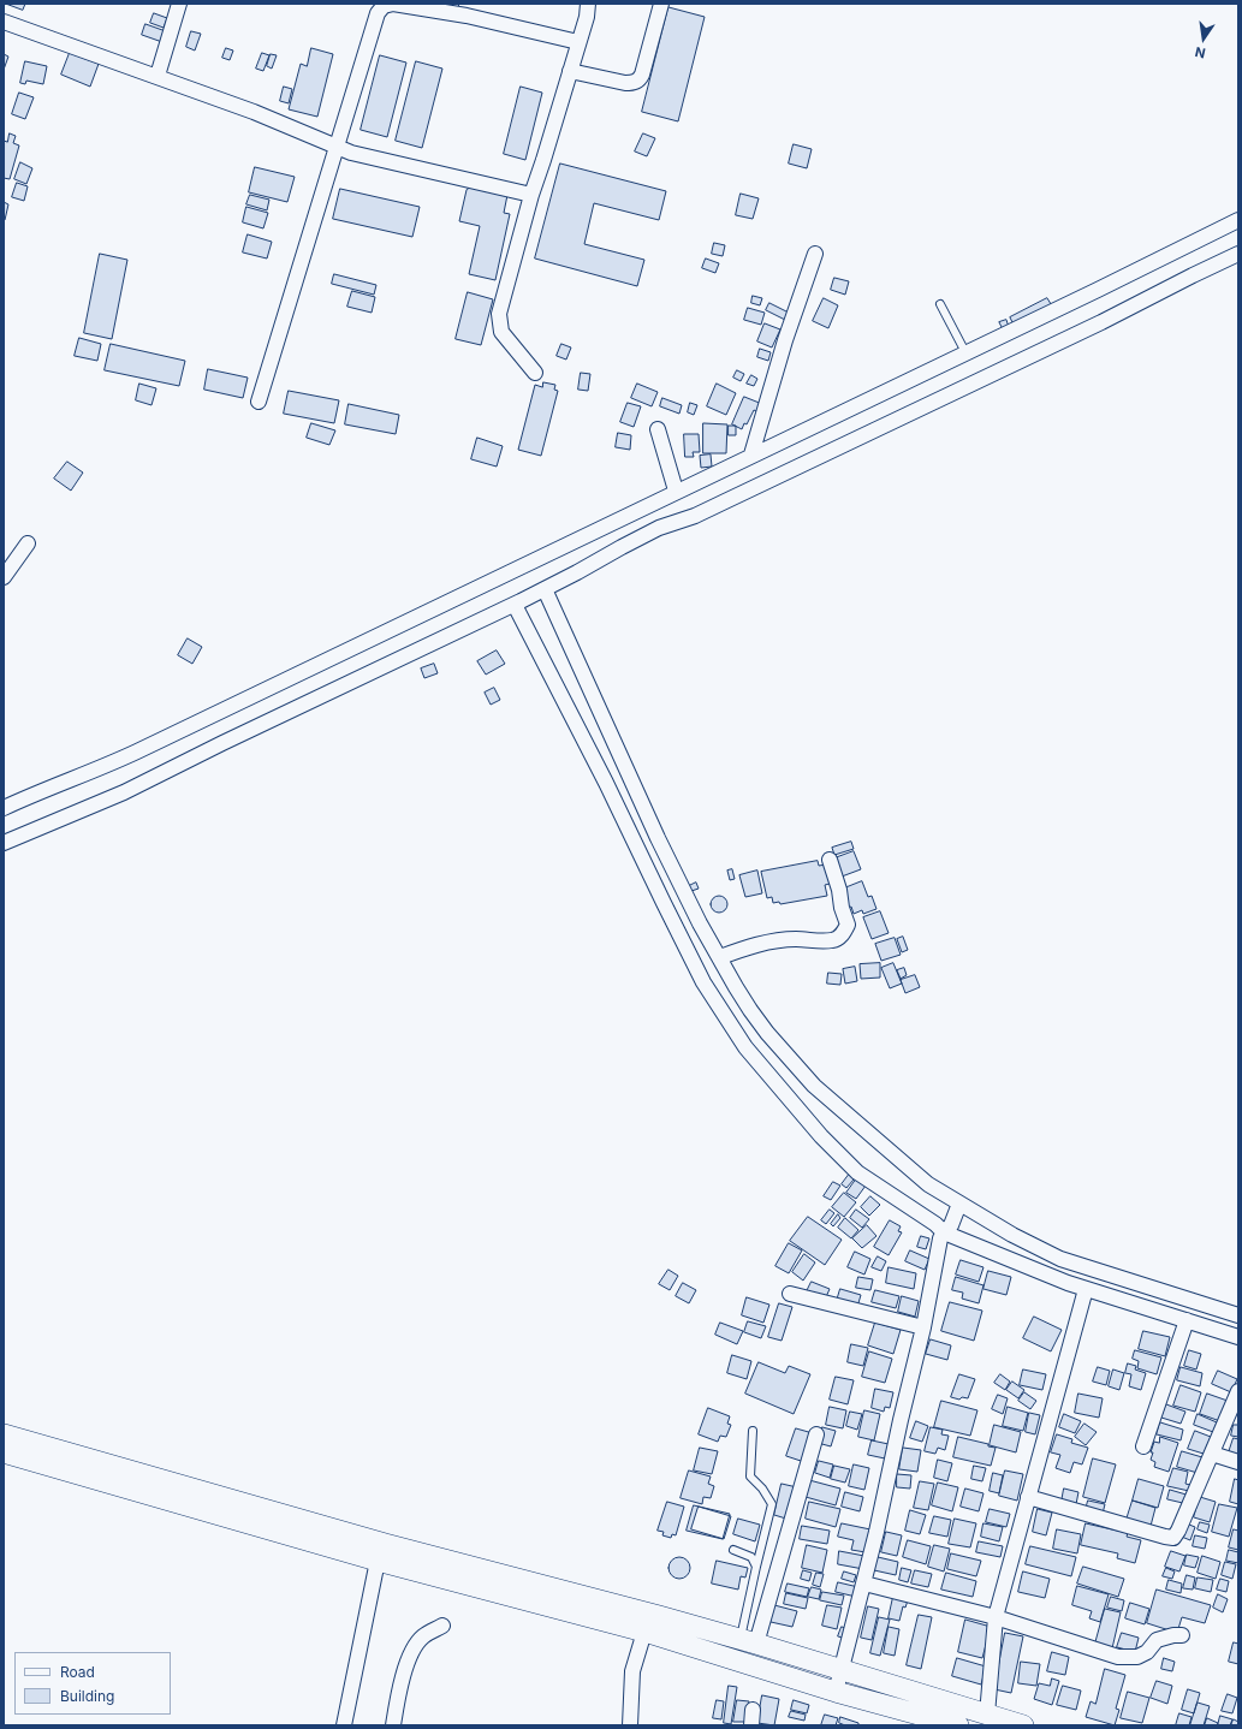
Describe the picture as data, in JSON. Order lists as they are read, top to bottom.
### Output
{
  "legend": ["Road", "Building"],
  "north": "bottom"
}
